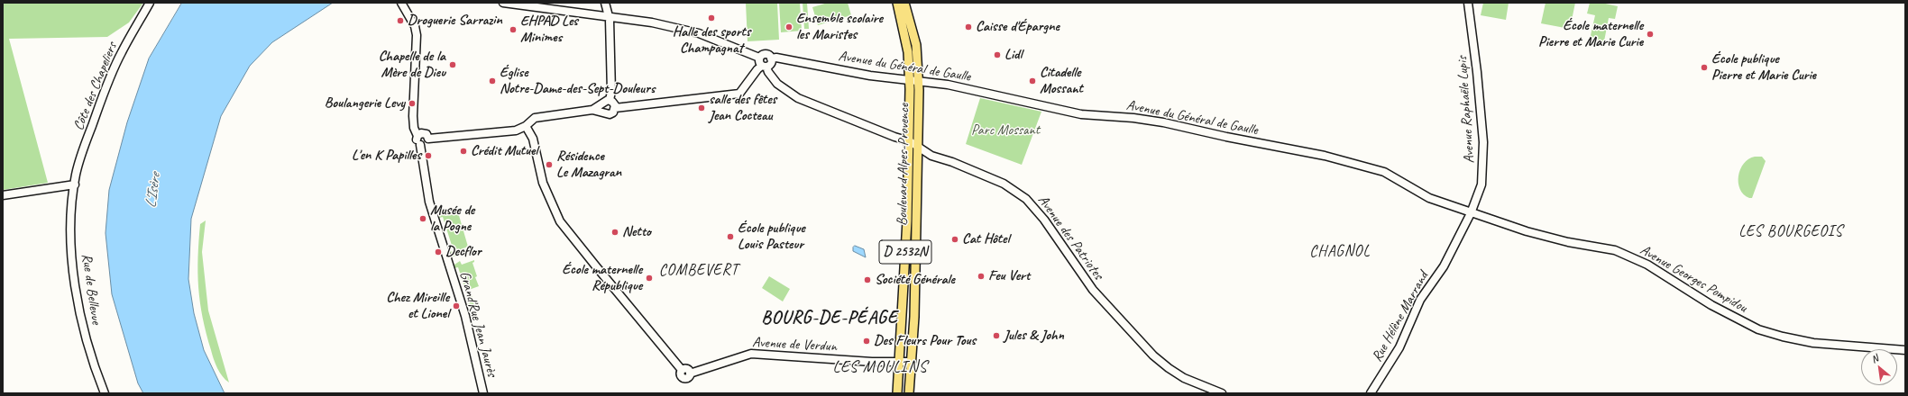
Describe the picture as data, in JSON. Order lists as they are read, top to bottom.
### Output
{
  "streets": {
    "main road": ["Boulevard Alpes-Provence", "D 2532N"],
    "street": [
      "Avenue du Général de Gaulle",
      "Côte des Chapeliers",
      "Avenue Raphaële Lupis",
      "Avenue des Patriotes",
      "Avenue Georges Pompidou",
      "Rue de Bellevue",
      "Rue Hélène Marrand",
      "Grand'Rue Jean Jaurès",
      "Avenue de Verdun"
    ]
  },
  "crossings": [
    ["Avenue du Général de Gaulle", "Avenue Raphaële Lupis"],
    ["Avenue du Général de Gaulle", "Boulevard Alpes-Provence"],
    ["Avenue du Général de Gaulle", "Avenue des Patriotes"],
    ["Avenue du Général de Gaulle", "Avenue Georges Pompidou"],
    ["Avenue du Général de Gaulle", "Rue Hélène Marrand"],
    ["Côte des Chapeliers", "Rue de Bellevue"],
    ["Avenue Raphaële Lupis", "Avenue Georges Pompidou"],
    ["Avenue Raphaële Lupis", "Rue Hélène Marrand"],
    ["Boulevard Alpes-Provence", "Avenue des Patriotes"],
    ["Boulevard Alpes-Provence", "Avenue de Verdun"],
    ["Avenue Georges Pompidou", "Rue Hélène Marrand"]
  ],
  "districts": [
    "LES BOURGEOIS",
    "CHAGNOL",
    "COMBEVERT",
    "BOURG-DE-PÉAGE",
    "LES MOULINS"
  ],
  "water": ["L'Isère"],
  "parks": ["Parc Mossant"],
  "places": [
    "Halle des sports Champagnat",
    "Droguerie Sarrazin",
    "Ensemble scolaire les Maristes",
    "Caisse d'Épargne",
    "EHPAD Les Minimes",
    "École maternelle Pierre et Marie Curie",
    "Lidl",
    "Chapelle de la Mère de Dieu",
    "École publique Pierre et Marie Curie",
    "Église Notre-Dame-des-Sept-Douleurs",
    "Citadelle Mossant",
    "Boulangerie Levy",
    "salle des fêtes Jean Cocteau",
    "Crédit Mutuel",
    "L'en K Papilles",
    "Résidence Le Mazagran",
    "Musée de la Pogne",
    "Netto",
    "École publique Louis Pasteur",
    "Cat Hôtel",
    "Decflor",
    "Feu Vert",
    "École maternelle République",
    "Société Générale",
    "Chez Mireille et Lionel",
    "Jules & John",
    "Des Fleurs Pour Tous"
  ],
  "north": "top left"
}
